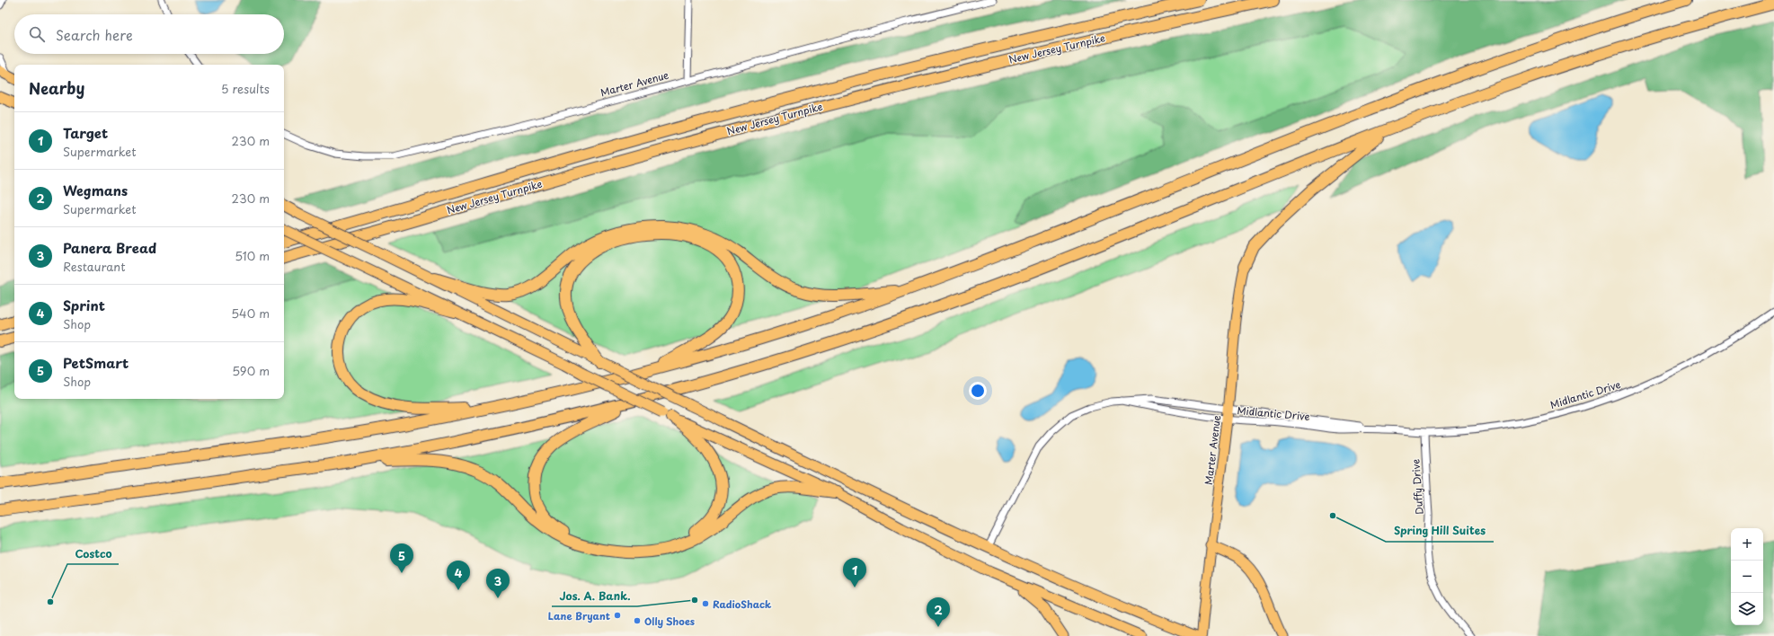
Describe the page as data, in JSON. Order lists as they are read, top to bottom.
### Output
{
  "streets": {
    "highway": ["New Jersey Turnpike"],
    "main road": ["Marter Avenue"],
    "street": ["Midlantic Drive", "Duffy Drive"]
  },
  "crossings": [
    ["Marter Avenue", "Midlantic Drive"],
    ["Midlantic Drive", "Duffy Drive"]
  ],
  "places": [
    "Spring Hill Suites",
    "Jos. A. Bank.",
    "Costco",
    "RadioShack",
    "Lane Bryant",
    "Olly Shoes"
  ],
  "page": {
    "search": "Search here",
    "heading": ["Nearby", "5 results"],
    "list": [
      {
        "mark": "1",
        "name": "Target",
        "note": "Supermarket",
        "value": "230 m"
      },
      {
        "mark": "2",
        "name": "Wegmans",
        "note": "Supermarket",
        "value": "230 m"
      },
      {
        "mark": "3",
        "name": "Panera Bread",
        "note": "Restaurant",
        "value": "510 m"
      },
      {
        "mark": "4",
        "name": "Sprint",
        "note": "Shop",
        "value": "540 m"
      },
      {
        "mark": "5",
        "name": "PetSmart",
        "note": "Shop",
        "value": "590 m"
      }
    ],
    "map_buttons": ["+", "−"],
    "pins": [
      "5",
      "1",
      "4",
      "3",
      "2"
    ]
  }
}
